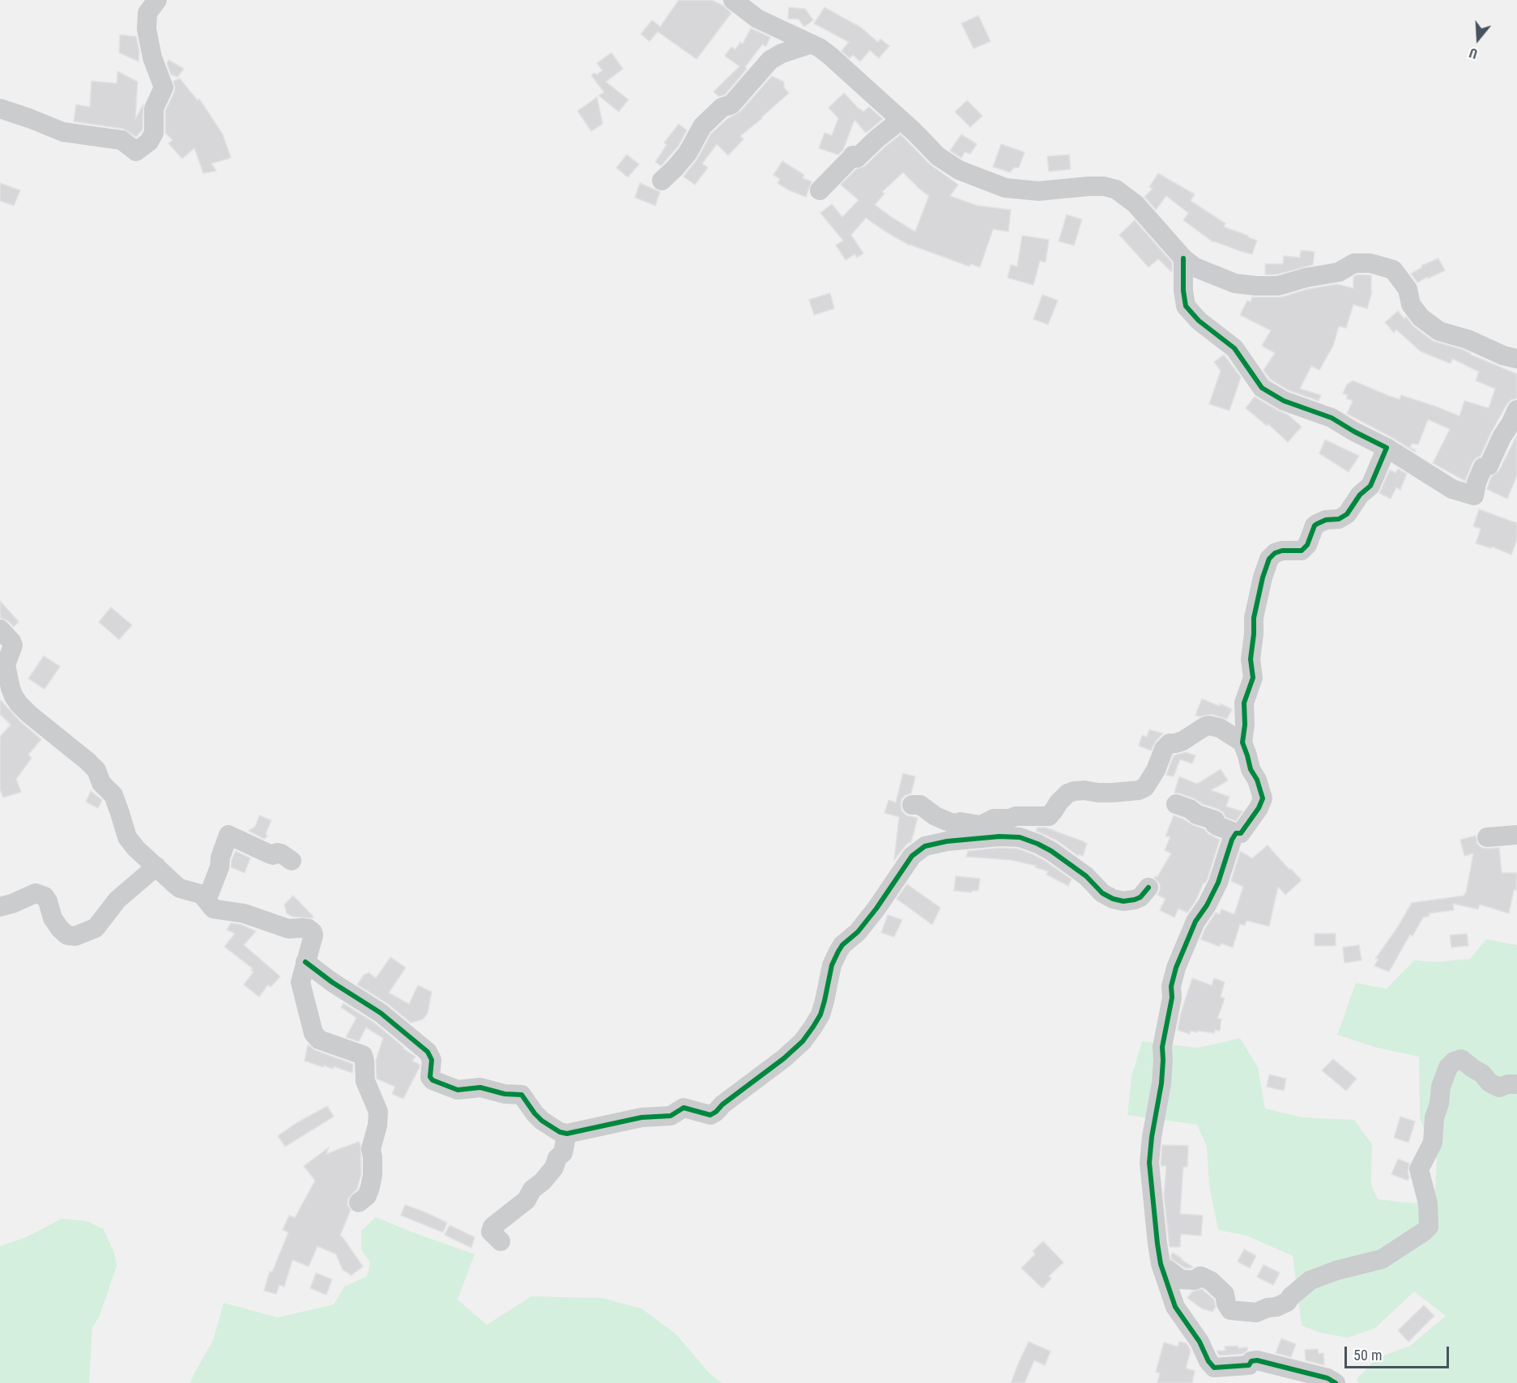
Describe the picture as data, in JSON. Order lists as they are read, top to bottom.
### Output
{
  "scale_bar": "50 m",
  "north": "bottom"
}
